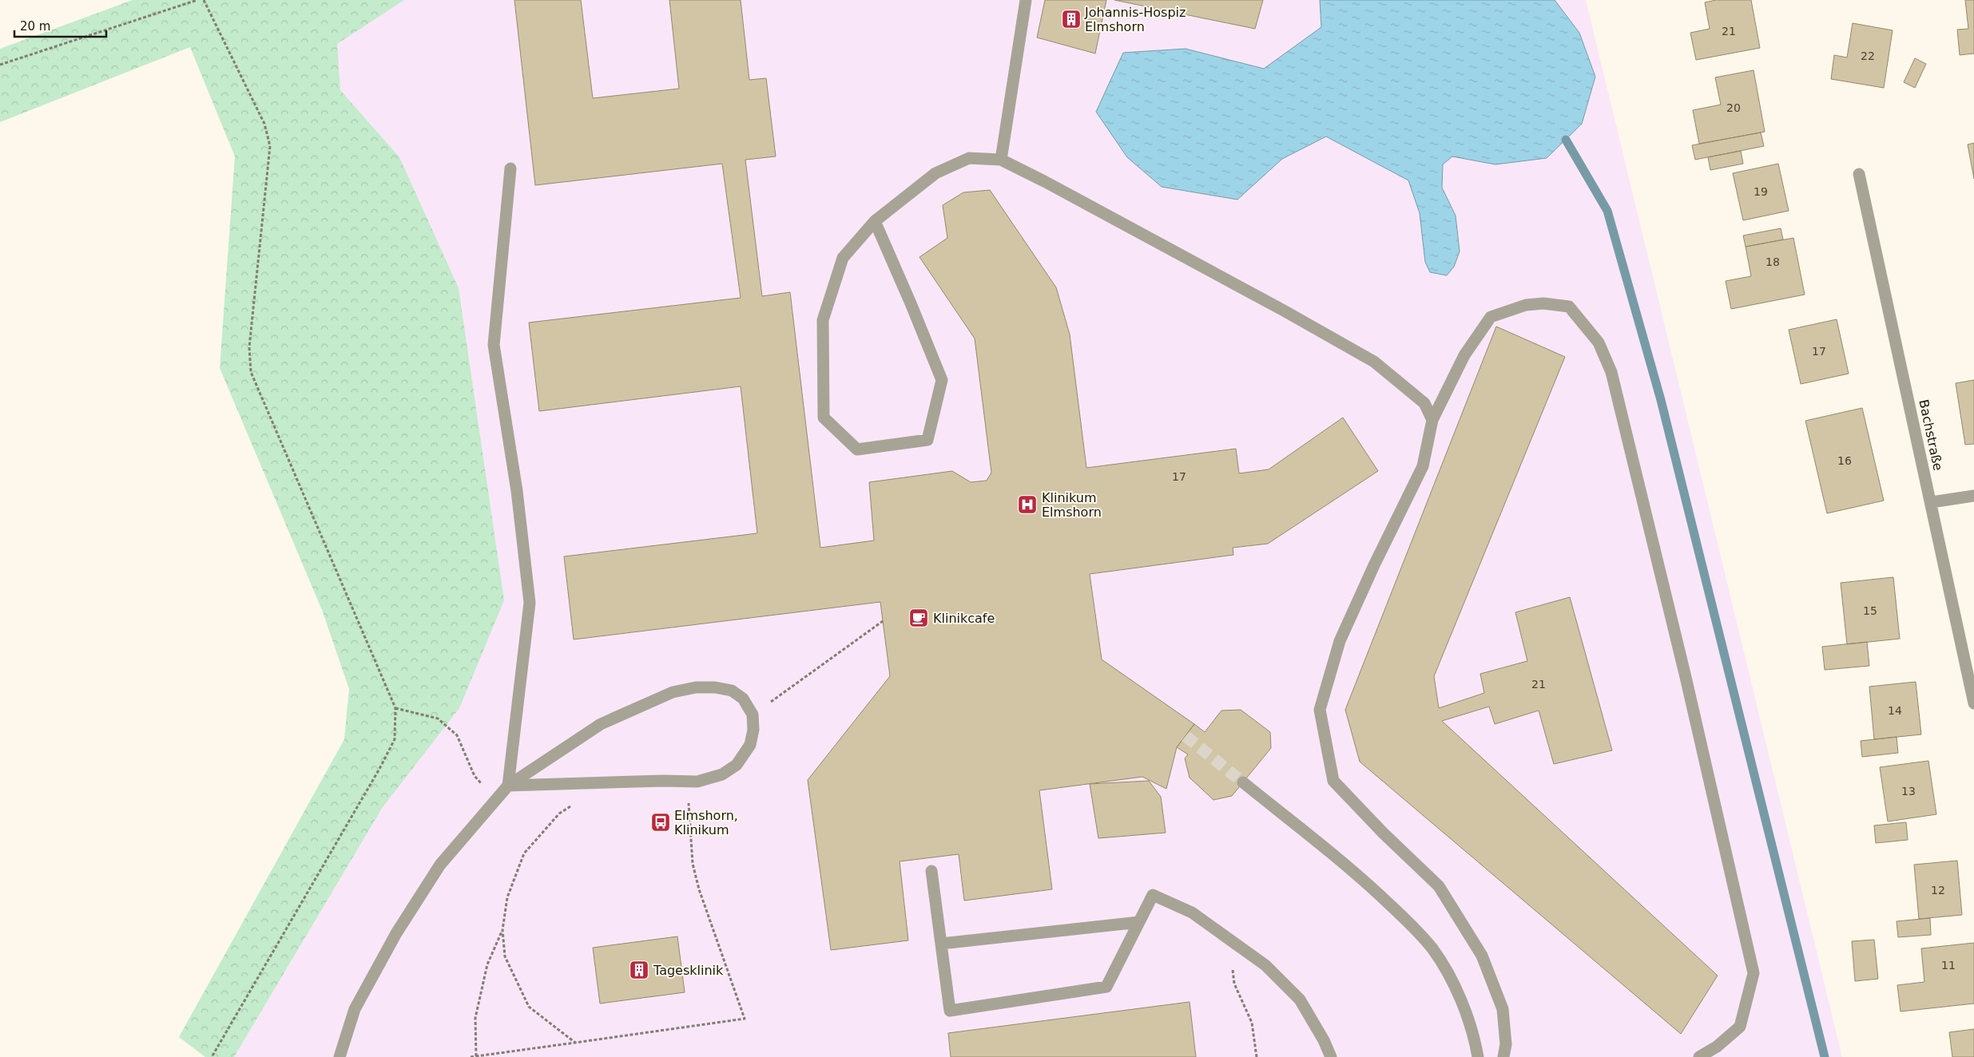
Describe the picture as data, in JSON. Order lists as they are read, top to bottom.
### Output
{
  "streets": {
    "street": ["Bachstraße"]
  },
  "places": {
    "building": ["Johannis-Hospiz Elmshorn", "Tagesklinik"],
    "hospital": ["Klinikum Elmshorn"],
    "cafe": ["Klinikcafe"],
    "bus stop": ["Elmshorn, Klinikum"]
  },
  "house_numbers": [
    "21",
    "22",
    "20",
    "19",
    "18",
    "17",
    "16",
    "17",
    "15",
    "21",
    "14",
    "13",
    "12",
    "11"
  ],
  "scale_bar": "20 m"
}
